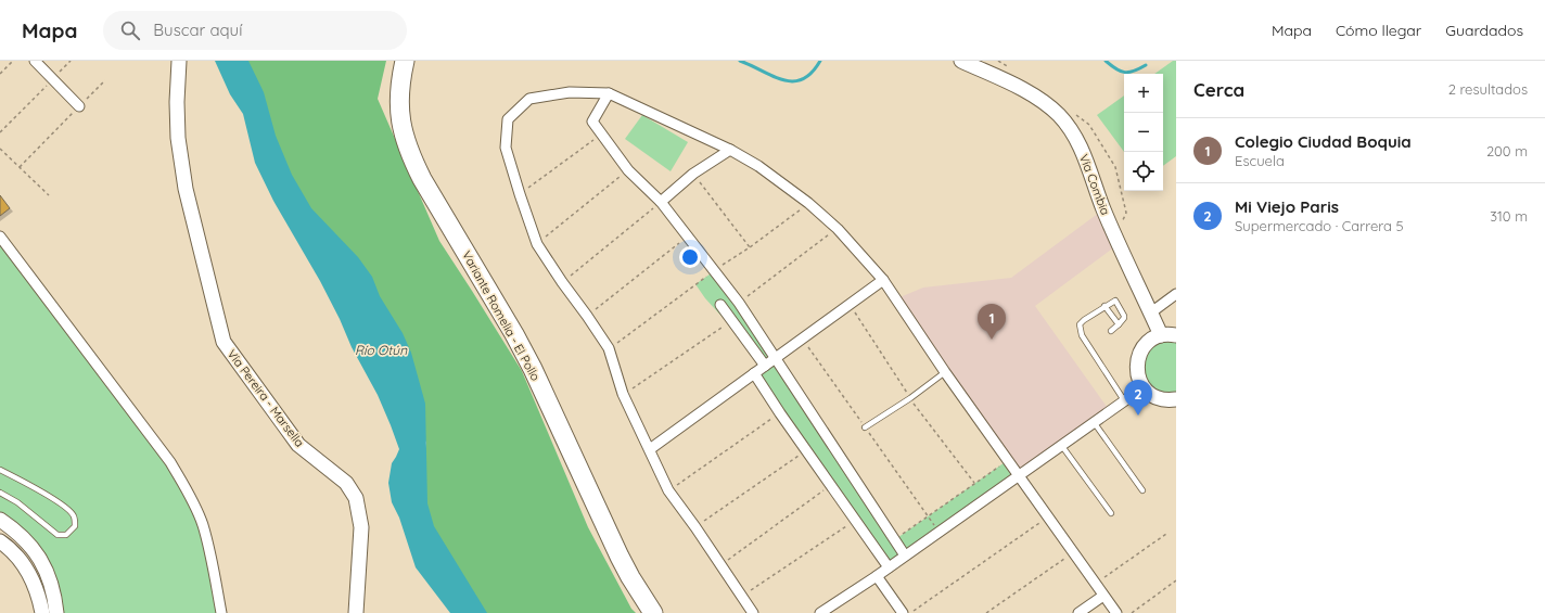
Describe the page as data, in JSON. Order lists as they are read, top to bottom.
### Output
{
  "streets": {
    "highway": ["Variante Romelia - El Pollo"],
    "main road": ["Vía Combia", "Vía Pereira - Marsella"]
  },
  "water": ["Río Otún"],
  "page": {
    "header": "Mapa",
    "search": "Buscar aquí",
    "nav": ["Mapa", "Cómo llegar", "Guardados"],
    "heading": ["Cerca", "2 resultados"],
    "map_buttons": ["+", "−"],
    "list": [
      {
        "mark": "1",
        "name": "Colegio Ciudad Boquia",
        "note": "Escuela",
        "value": "200 m"
      },
      {
        "mark": "2",
        "name": "Mi Viejo Paris",
        "note": "Supermercado · Carrera 5",
        "value": "310 m"
      }
    ],
    "pins": ["1", "2"]
  }
}
